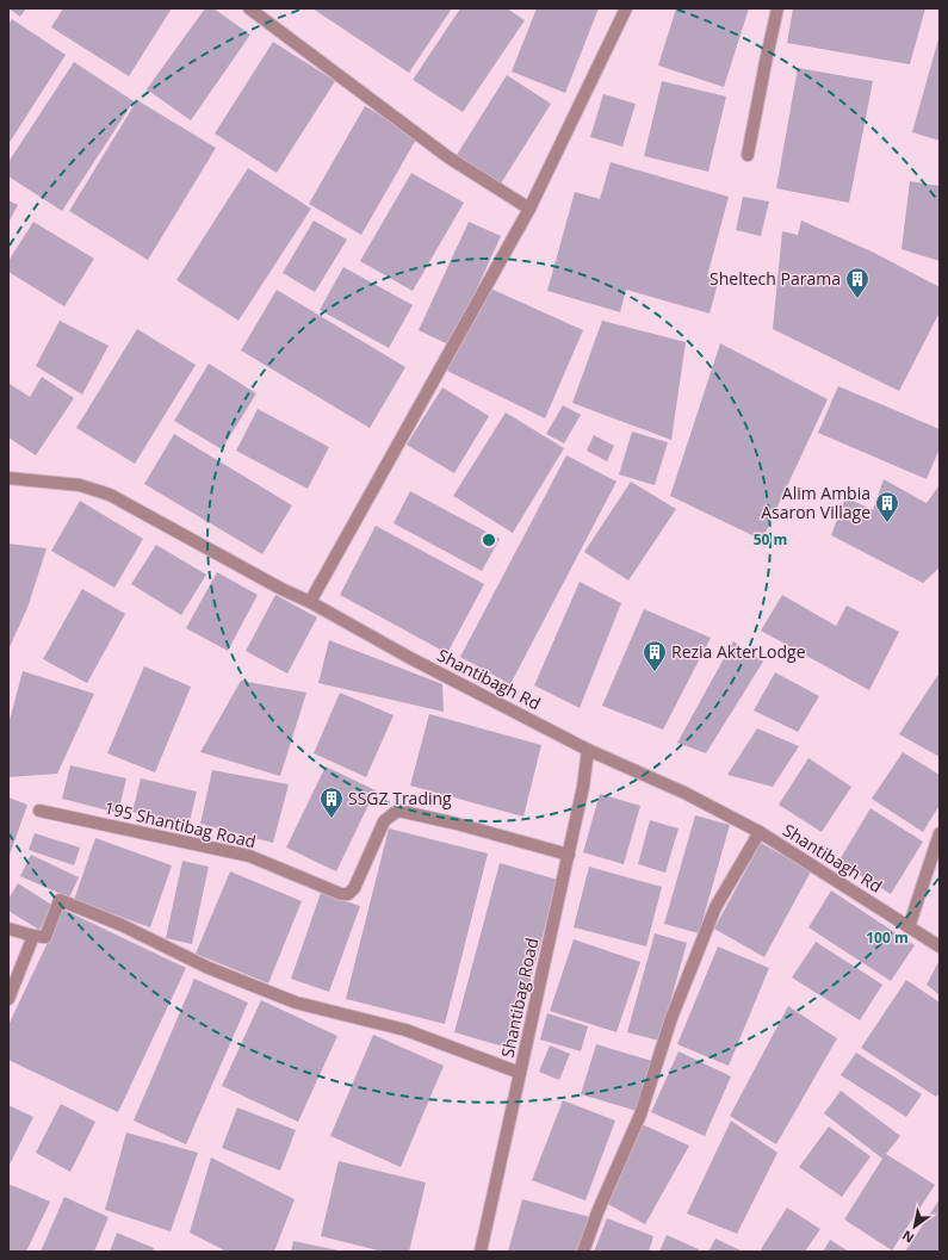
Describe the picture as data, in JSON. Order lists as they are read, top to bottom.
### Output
{
  "streets": {
    "street": ["Shantibagh Rd", "195 Shantibag Road", "Shantibag Road"]
  },
  "crossings": [
    ["Shantibagh Rd", "Shantibag Road"],
    ["195 Shantibag Road", "Shantibag Road"]
  ],
  "places": {
    "building": [
      "Sheltech Parama",
      "Alim Ambia Asaron Village",
      "Rezia AkterLodge",
      "SSGZ Trading"
    ]
  },
  "north": "bottom left",
  "rings": ["50 m", "100 m"]
}
